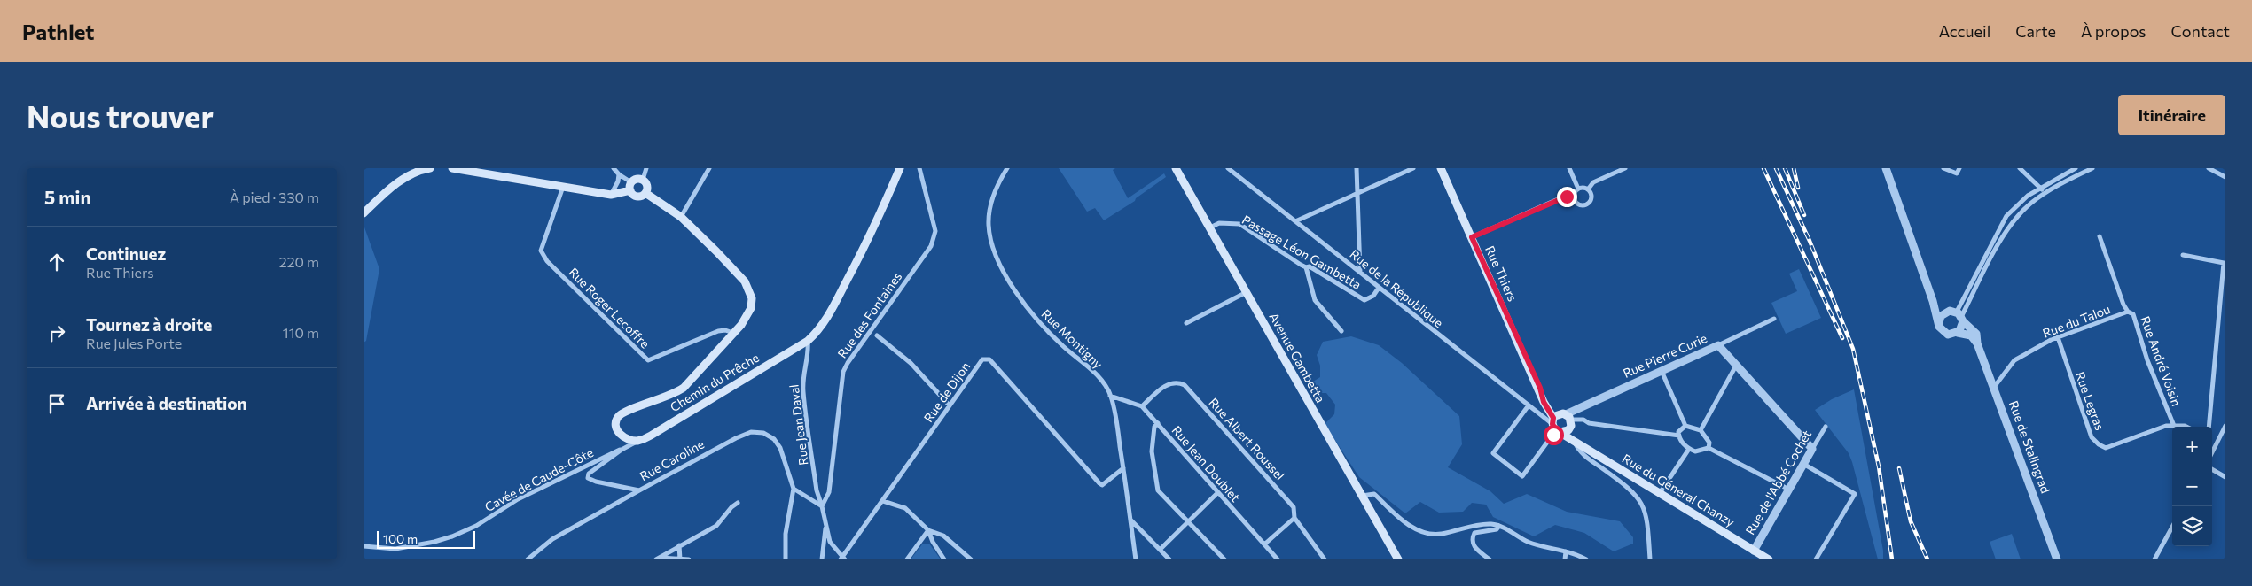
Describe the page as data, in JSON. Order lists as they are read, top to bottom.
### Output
{
  "streets": {
    "main road": [
      "Rue Thiers",
      "Avenue Gambetta",
      "Chemin du Prêche",
      "Rue du Géneral Chanzy"
    ],
    "street": [
      "Passage Léon Gambetta",
      "Rue de la République",
      "Rue Roger Lecoffre",
      "Rue des Fontaines",
      "Rue du Talou",
      "Rue Montigny",
      "Rue Pierre Curie",
      "Rue André Voisin",
      "Rue de Dijon",
      "Rue Legras",
      "Rue Jean Daval",
      "Rue Albert Roussel",
      "Rue de Stalingrad",
      "Rue Caroline",
      "Rue Jean Doublet",
      "Cavée de Caude-Côte",
      "Rue de l'Abbé Cochet"
    ]
  },
  "crossings": [
    ["Passage Léon Gambetta", "Rue de la République"],
    ["Passage Léon Gambetta", "Avenue Gambetta"],
    ["Rue Thiers", "Rue de la République"],
    ["Rue Thiers", "Rue Pierre Curie"],
    ["Rue Thiers", "Rue du Géneral Chanzy"],
    ["Rue de la République", "Rue Pierre Curie"],
    ["Rue de la République", "Rue du Géneral Chanzy"],
    ["Rue des Fontaines", "Rue Jean Daval"],
    ["Rue du Talou", "Rue André Voisin"],
    ["Rue du Talou", "Rue Legras"],
    ["Rue du Talou", "Rue de Stalingrad"],
    ["Rue Montigny", "Rue de Dijon"],
    ["Rue Pierre Curie", "Rue du Géneral Chanzy"],
    ["Rue André Voisin", "Rue Legras"],
    ["Chemin du Prêche", "Rue Jean Daval"],
    ["Chemin du Prêche", "Rue Caroline"],
    ["Rue Albert Roussel", "Rue Jean Doublet"],
    ["Rue Caroline", "Cavée de Caude-Côte"],
    ["Rue de l'Abbé Cochet", "Rue du Géneral Chanzy"]
  ],
  "scale_bar": "100 m",
  "page": {
    "header": "Pathlet",
    "nav": [
      "Accueil",
      "Carte",
      "À propos",
      "Contact"
    ],
    "buttons": "Itinéraire",
    "title": "Nous trouver",
    "heading": ["5 min", "À pied · 330 m"],
    "list": [
      ["Continuez", "Rue Thiers", "220 m"],
      ["Tournez à droite", "Rue Jules Porte", "110 m"],
      "Arrivée à destination"
    ],
    "map_buttons": ["+", "−"],
    "scale": "100 m"
  }
}
